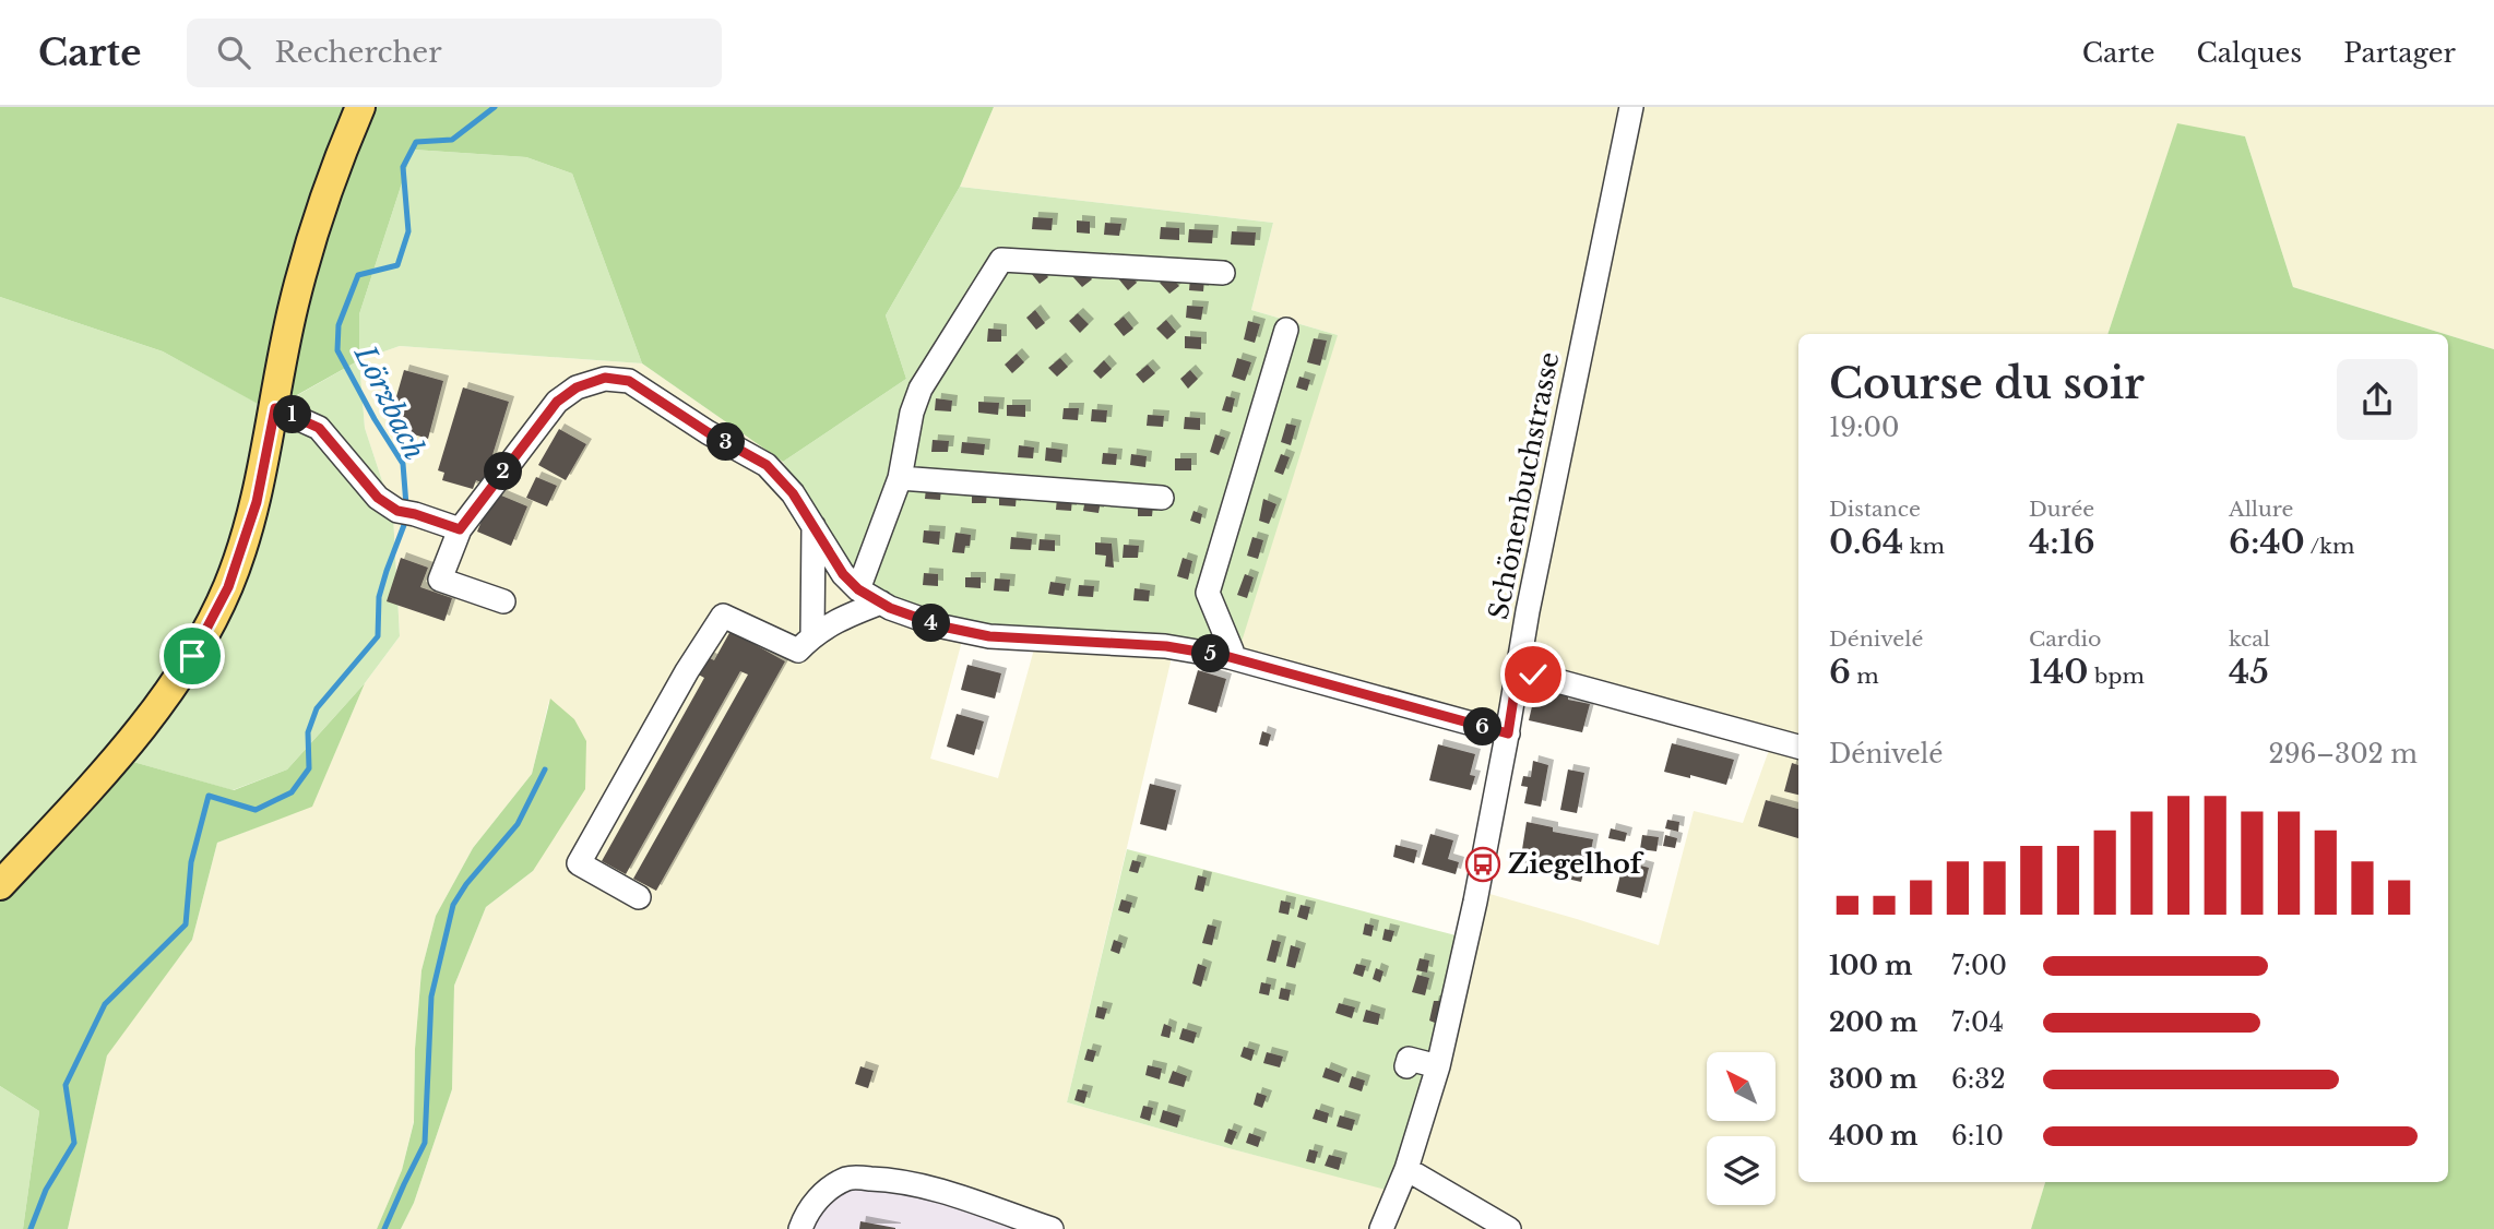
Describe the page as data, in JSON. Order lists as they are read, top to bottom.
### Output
{
  "streets": {
    "street": ["Schönenbuchstrasse"]
  },
  "water": ["Lörzbach"],
  "places": {
    "bus stop": ["Ziegelhof"]
  },
  "north": "top left",
  "page": {
    "header": "Carte",
    "search": "Rechercher",
    "nav": ["Carte", "Calques", "Partager"],
    "heading": ["Course du soir", "19:00"],
    "pins": [
      "1",
      "3",
      "2",
      "4",
      "5",
      "6"
    ],
    "stats": [
      ["Distance", "0.64 km"],
      ["Durée", "4:16"],
      ["Allure", "6:40 /km"],
      ["Dénivelé", "6 m"],
      ["Cardio", "140 bpm"],
      ["kcal", "45"]
    ],
    "chart": ["Dénivelé", "296–302 m"],
    "list": [
      {
        "name": "100 m",
        "note": "7:00"
      },
      {
        "name": "200 m",
        "note": "7:04"
      },
      {
        "name": "300 m",
        "note": "6:32"
      },
      {
        "name": "400 m",
        "note": "6:10"
      }
    ]
  }
}
